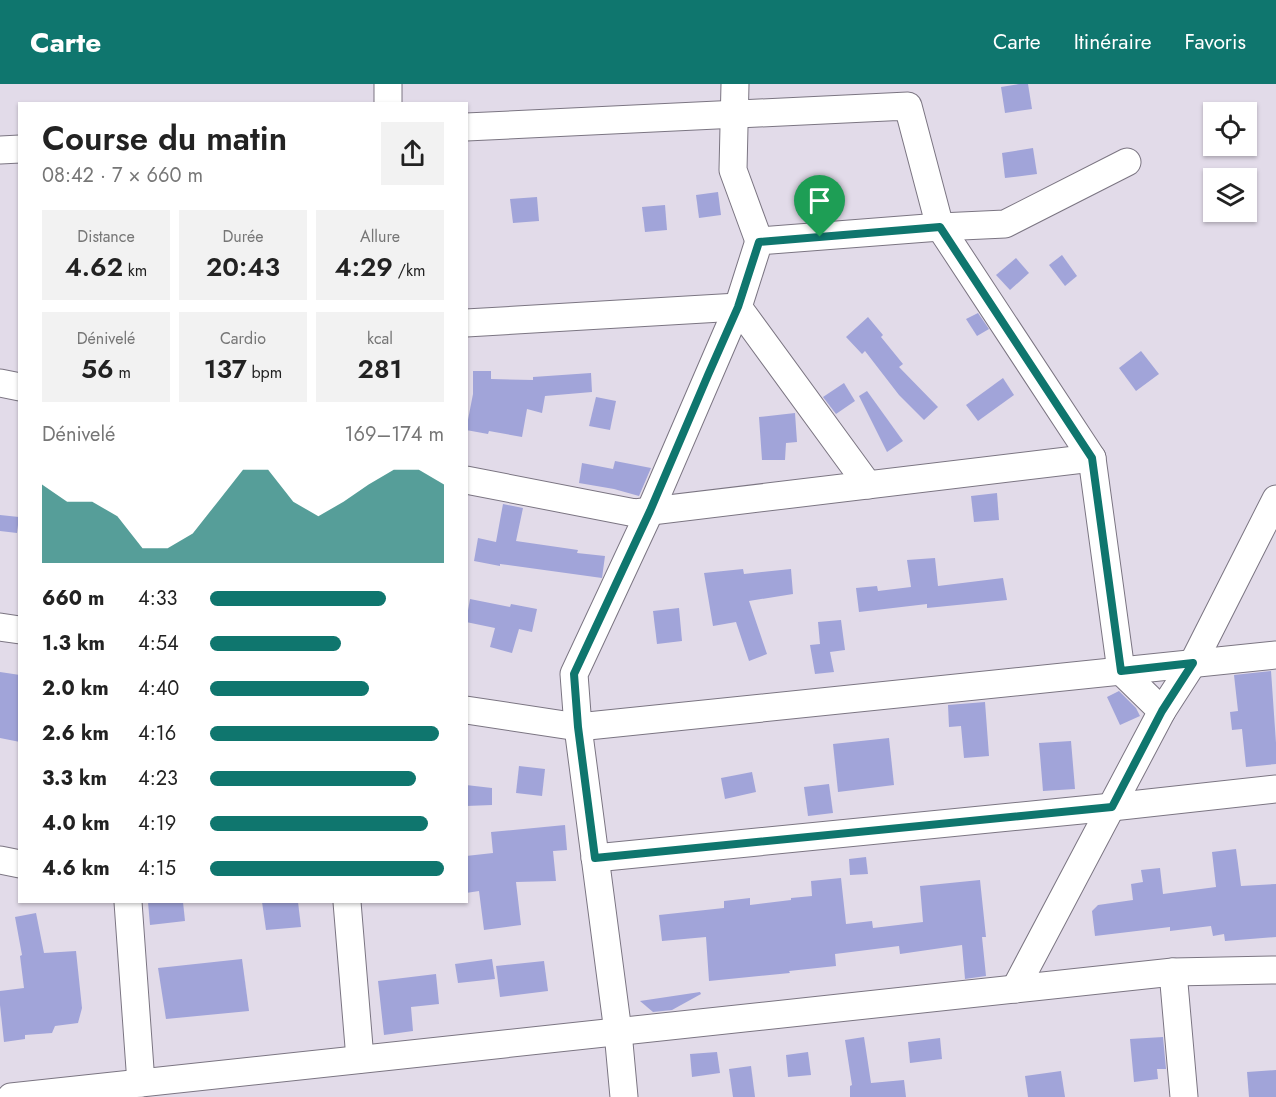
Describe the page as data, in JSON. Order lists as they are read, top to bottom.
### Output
{
  "page": {
    "header": "Carte",
    "nav": ["Carte", "Itinéraire", "Favoris"],
    "heading": ["Course du matin", "08:42 · 7 × 660 m"],
    "stats": [
      ["Distance", "4.62 km"],
      ["Durée", "20:43"],
      ["Allure", "4:29 /km"],
      ["Dénivelé", "56 m"],
      ["Cardio", "137 bpm"],
      ["kcal", "281"]
    ],
    "chart": ["Dénivelé", "169–174 m"],
    "list": [
      {
        "name": "660 m",
        "note": "4:33"
      },
      {
        "name": "1.3 km",
        "note": "4:54"
      },
      {
        "name": "2.0 km",
        "note": "4:40"
      },
      {
        "name": "2.6 km",
        "note": "4:16"
      },
      {
        "name": "3.3 km",
        "note": "4:23"
      },
      {
        "name": "4.0 km",
        "note": "4:19"
      },
      {
        "name": "4.6 km",
        "note": "4:15"
      }
    ]
  }
}
